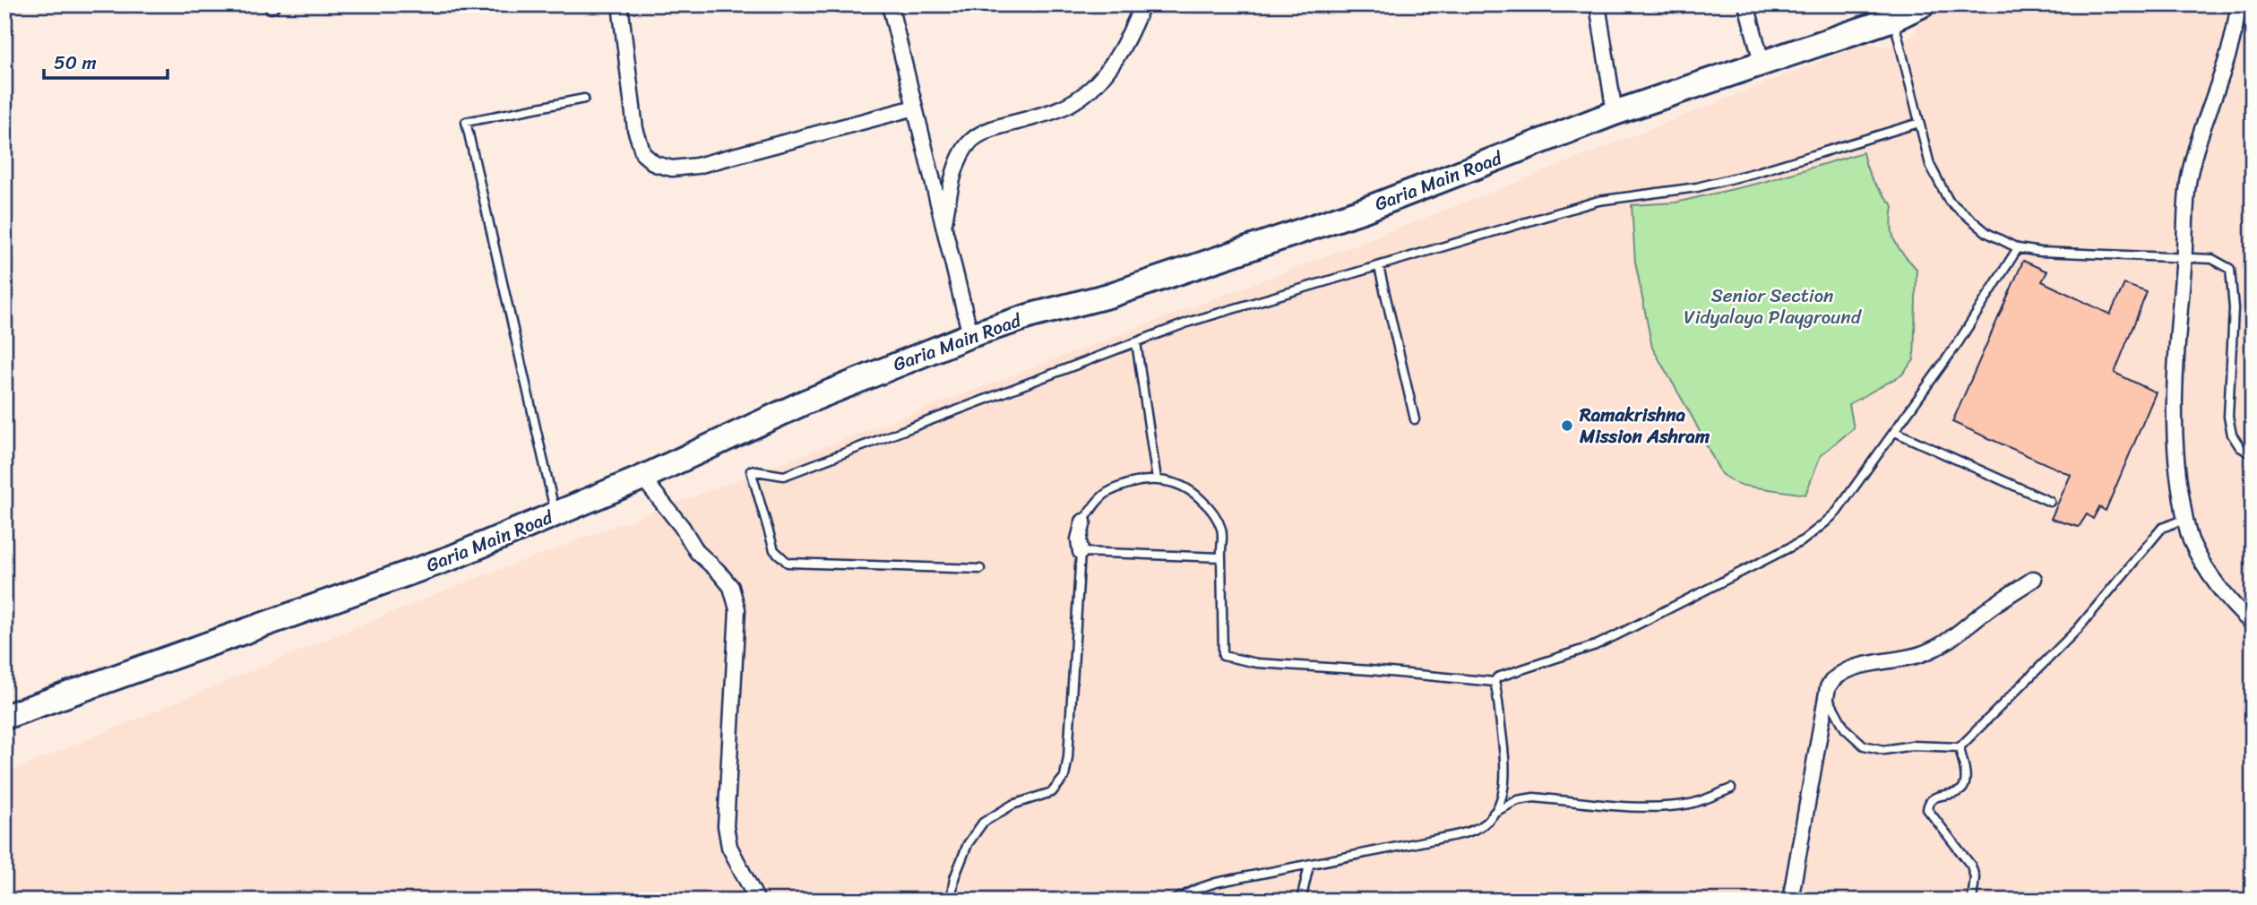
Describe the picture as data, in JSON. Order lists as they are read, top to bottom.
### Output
{
  "streets": {
    "main road": ["Garia Main Road"]
  },
  "parks": ["Senior Section Vidyalaya Playground"],
  "places": ["Ramakrishna Mission Ashram"],
  "scale_bar": "50 m"
}
